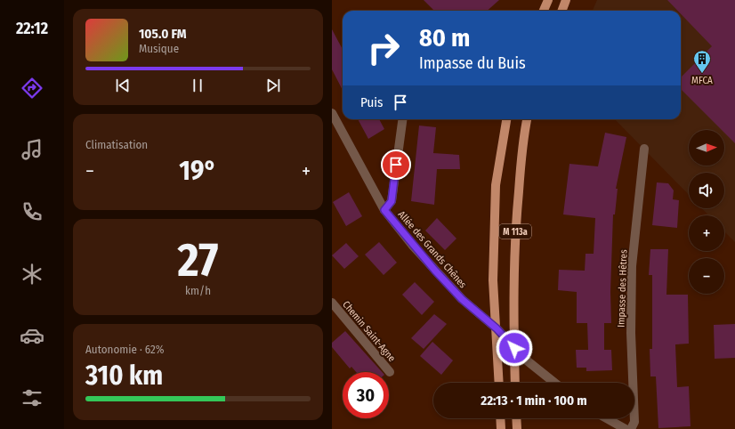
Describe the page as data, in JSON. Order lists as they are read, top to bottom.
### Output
{
  "streets": {
    "main road": ["M 113a"],
    "street": ["Allée des Grands Chênes", "Impasse des Hêtres", "Chemin Saint-Agne"]
  },
  "crossings": [
    ["M 113a", "Allée des Grands Chênes"]
  ],
  "places": {
    "building": ["MFCA"]
  },
  "north": "right",
  "page": {
    "tabs": "22:12",
    "turn": ["80 m", "Impasse du Buis"],
    "song": ["105.0 FM", "Musique"],
    "then": "Puis",
    "tile": [
      "Climatisation",
      ["27", "km/h"],
      ["Autonomie · 62%", "310 km"]
    ],
    "map_buttons": ["+", "−"],
    "heat": ["−", "19°", "+"],
    "limit": "30",
    "trip": "22:13 · 1 min · 100 m"
  }
}
